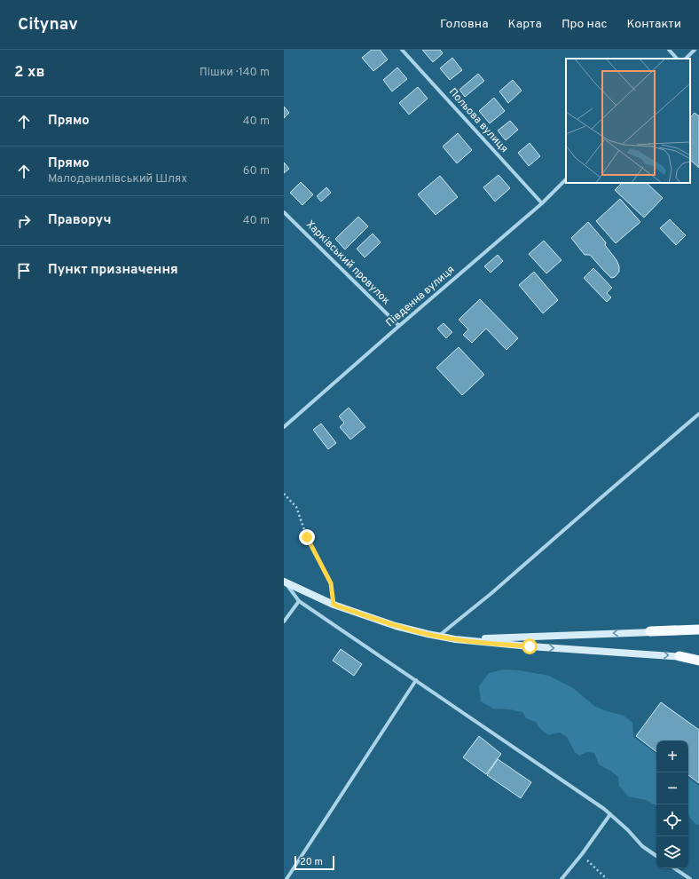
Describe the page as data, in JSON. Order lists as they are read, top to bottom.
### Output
{
  "streets": {
    "street": ["Польова вулиця", "Харківський провулок", "Південна вулиця"]
  },
  "crossings": [
    ["Польова вулиця", "Південна вулиця"],
    ["Харківський провулок", "Південна вулиця"]
  ],
  "scale_bar": "20 m",
  "page": {
    "header": "Citynav",
    "nav": [
      "Головна",
      "Карта",
      "Про нас",
      "Контакти"
    ],
    "heading": ["2 хв", "Пішки · 140 m"],
    "list": [
      ["Прямо", "40 m"],
      ["Прямо", "Малоданилівський Шлях", "60 m"],
      ["Праворуч", "40 m"],
      "Пункт призначення"
    ],
    "map_buttons": ["+", "−"],
    "scale": "20 m"
  }
}
